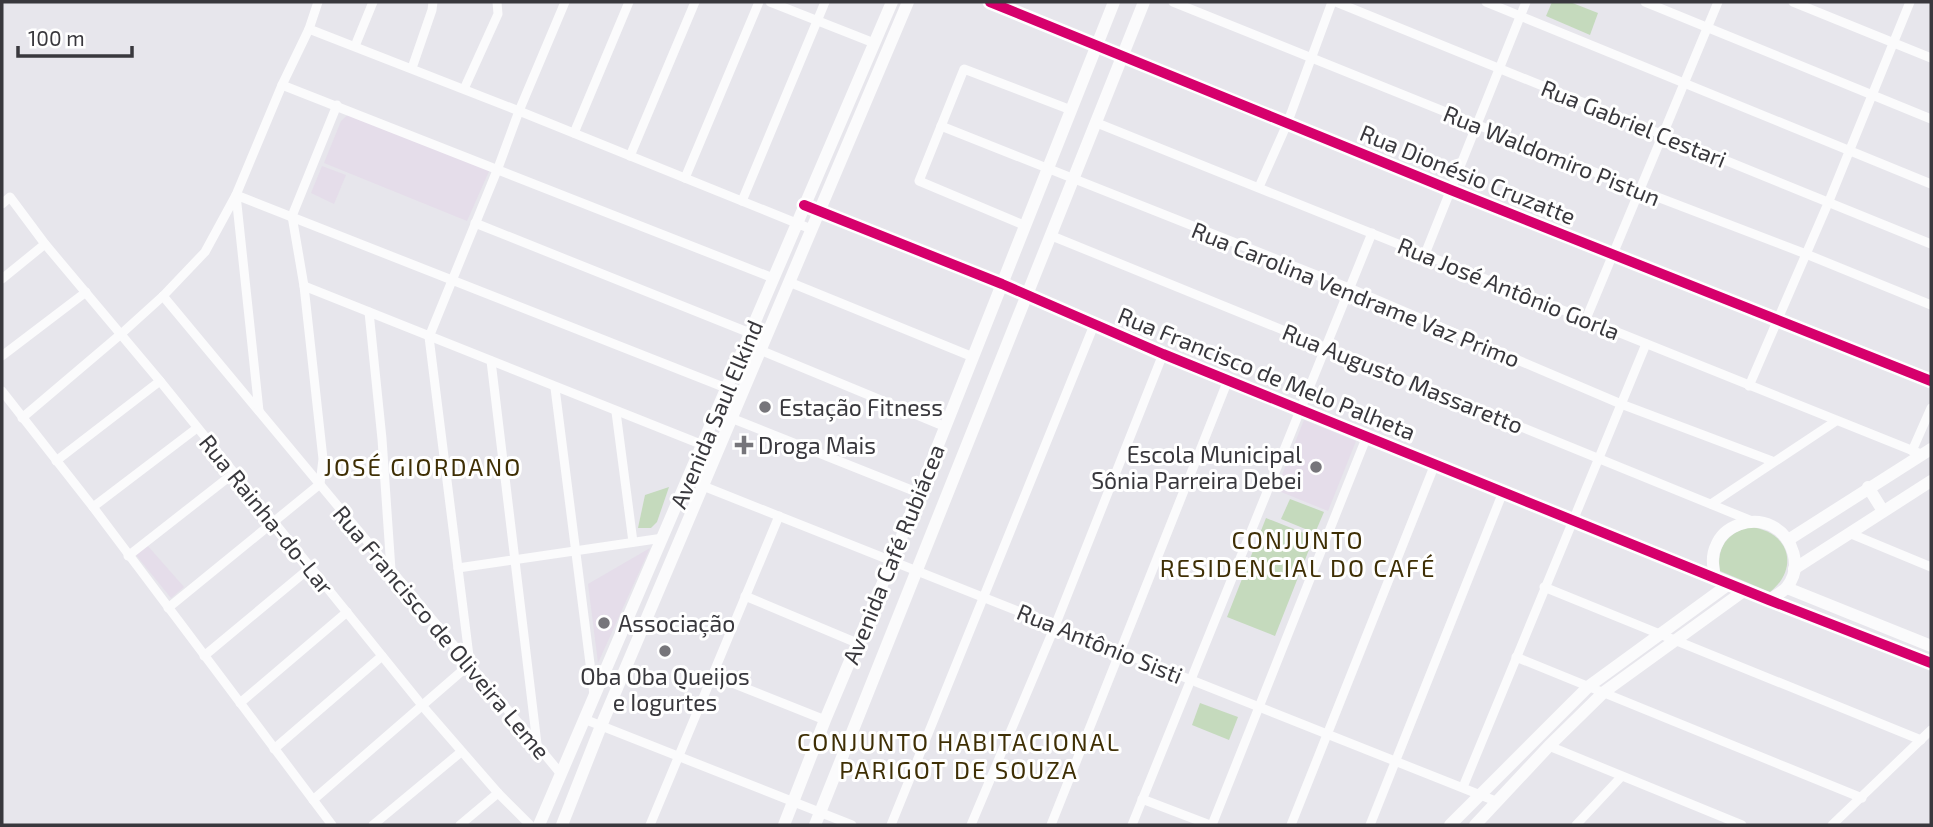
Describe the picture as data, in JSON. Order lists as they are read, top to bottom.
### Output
{
  "streets": {
    "street": [
      "Rua Gabriel Cestari",
      "Rua Waldomiro Pistun",
      "Rua Dionésio Cruzatte",
      "Rua José Antônio Gorla",
      "Rua Carolina Vendrame Vaz Primo",
      "Rua Francisco de Melo Palheta",
      "Rua Augusto Massaretto",
      "Avenida Saul Elkind",
      "Rua Rainha-do-Lar",
      "Avenida Café Rubiácea",
      "Rua Francisco de Oliveira Leme",
      "Rua Antônio Sisti"
    ]
  },
  "crossings": [
    ["Rua Dionésio Cruzatte", "Avenida Café Rubiácea"],
    ["Rua José Antônio Gorla", "Avenida Café Rubiácea"],
    ["Rua Carolina Vendrame Vaz Primo", "Avenida Café Rubiácea"],
    ["Rua Francisco de Melo Palheta", "Rua Augusto Massaretto"],
    ["Rua Francisco de Melo Palheta", "Avenida Saul Elkind"],
    ["Rua Francisco de Melo Palheta", "Avenida Café Rubiácea"],
    ["Rua Augusto Massaretto", "Avenida Café Rubiácea"],
    ["Avenida Saul Elkind", "Rua Francisco de Oliveira Leme"],
    ["Avenida Saul Elkind", "Rua Antônio Sisti"],
    ["Avenida Café Rubiácea", "Rua Antônio Sisti"]
  ],
  "districts": ["JOSÉ GIORDANO", "CONJUNTO RESIDENCIAL DO CAFÉ", "CONJUNTO HABITACIONAL PARIGOT DE SOUZA"],
  "places": {
    "other": [
      "Estação Fitness",
      "Escola Municipal Sônia Parreira Debei",
      "Associação",
      "Oba Oba Queijos e Iogurtes"
    ],
    "health": ["Droga Mais"]
  },
  "scale_bar": "100 m"
}
